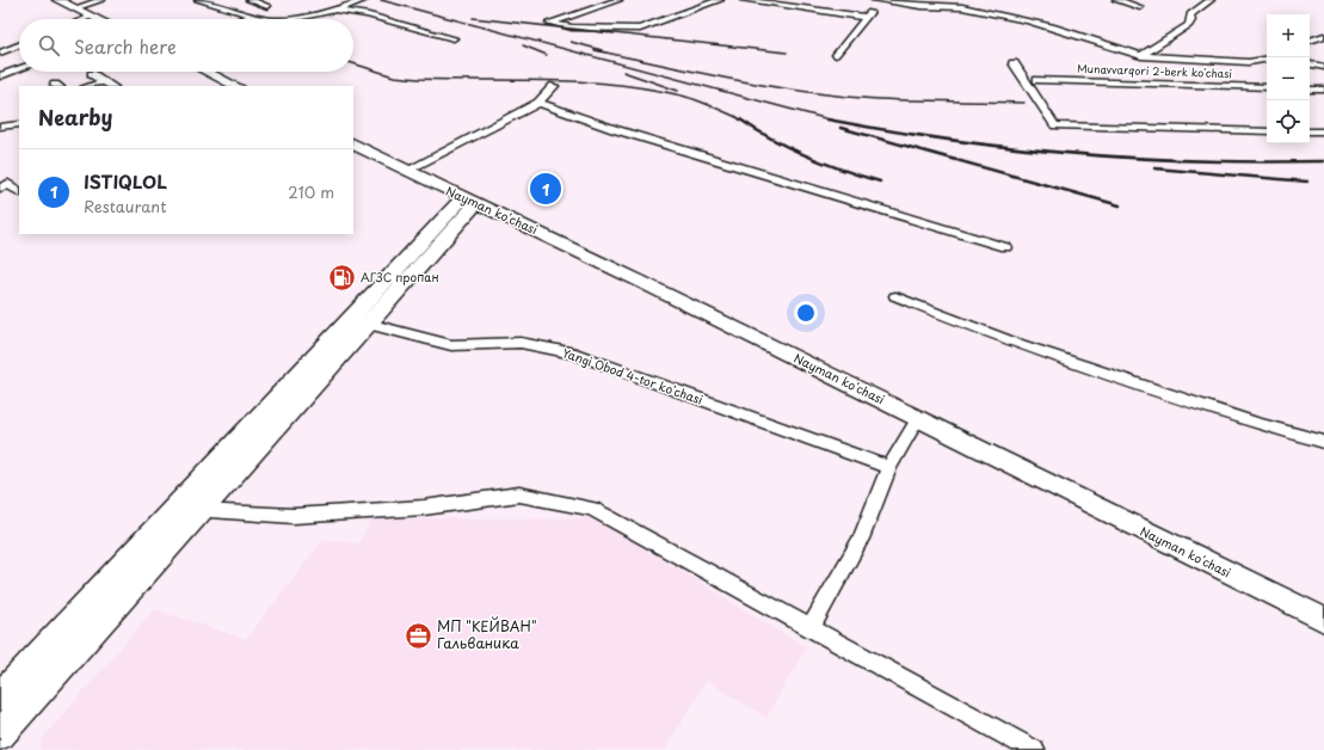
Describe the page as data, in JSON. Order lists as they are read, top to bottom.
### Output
{
  "streets": {
    "main road": ["Nayman koʻchasi"],
    "street": ["Munavvarqori 2-berk koʻchasi", "Yangi Obod 4-tor koʻchasi"]
  },
  "places": {
    "fuel station": ["АГЗС пропан"],
    "office": ["МП \"КЕЙВАН\" Гальваника"]
  },
  "page": {
    "map_buttons": ["+", "−"],
    "search": "Search here",
    "heading": "Nearby",
    "list": [
      {
        "mark": "1",
        "name": "ISTIQLOL",
        "note": "Restaurant",
        "value": "210 m"
      }
    ],
    "pins": "1"
  }
}
